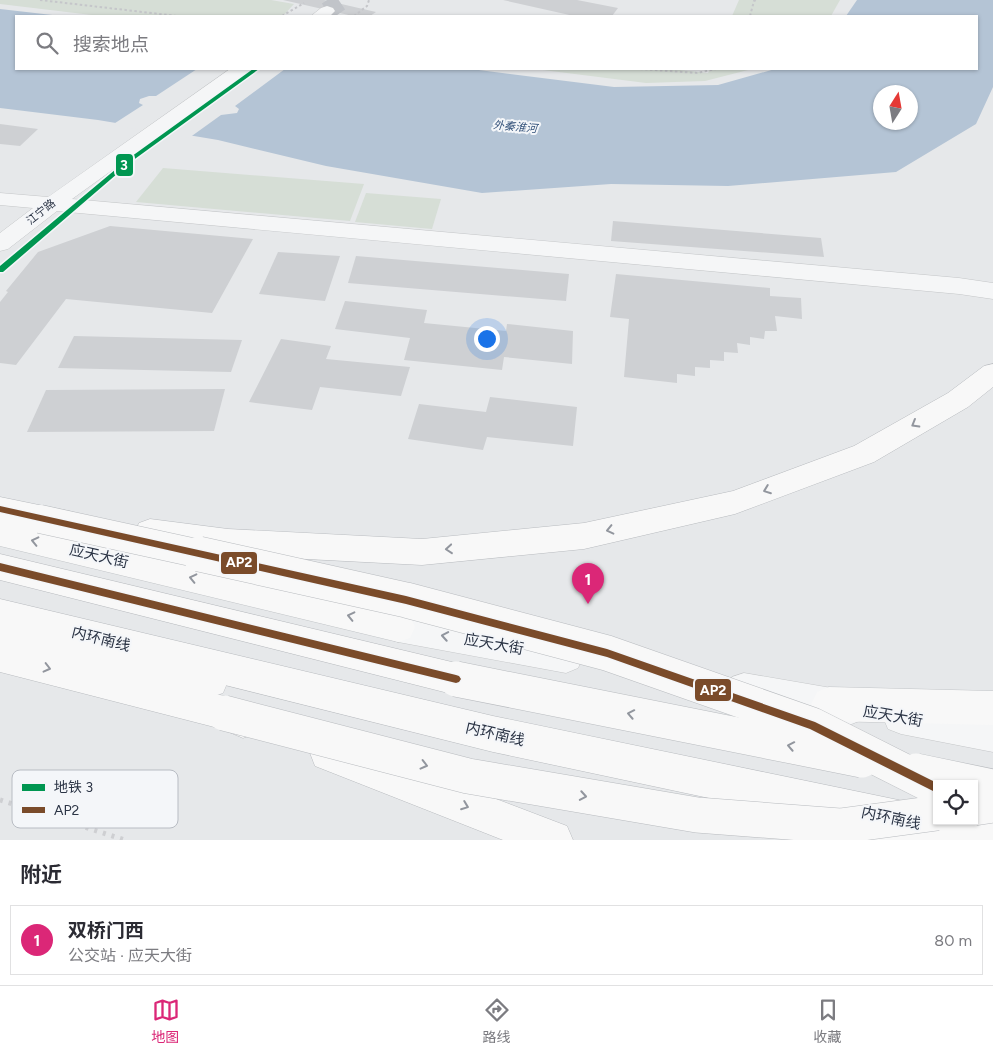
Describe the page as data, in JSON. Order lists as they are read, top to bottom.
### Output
{
  "streets": {
    "main road": ["应天大街", "内环南线"],
    "street": ["江宁路"]
  },
  "water": ["外秦淮河"],
  "lines": ["metro line 3", "transit line AP2"],
  "legend": ["地铁 3", "AP2"],
  "north": "top",
  "page": {
    "search": "搜索地点",
    "pins": "1",
    "heading": "附近",
    "list": [
      {
        "mark": "1",
        "name": "双桥门西",
        "note": "公交站 · 应天大街",
        "value": "80 m"
      }
    ],
    "nav": ["地图", "路线", "收藏"]
  }
}
